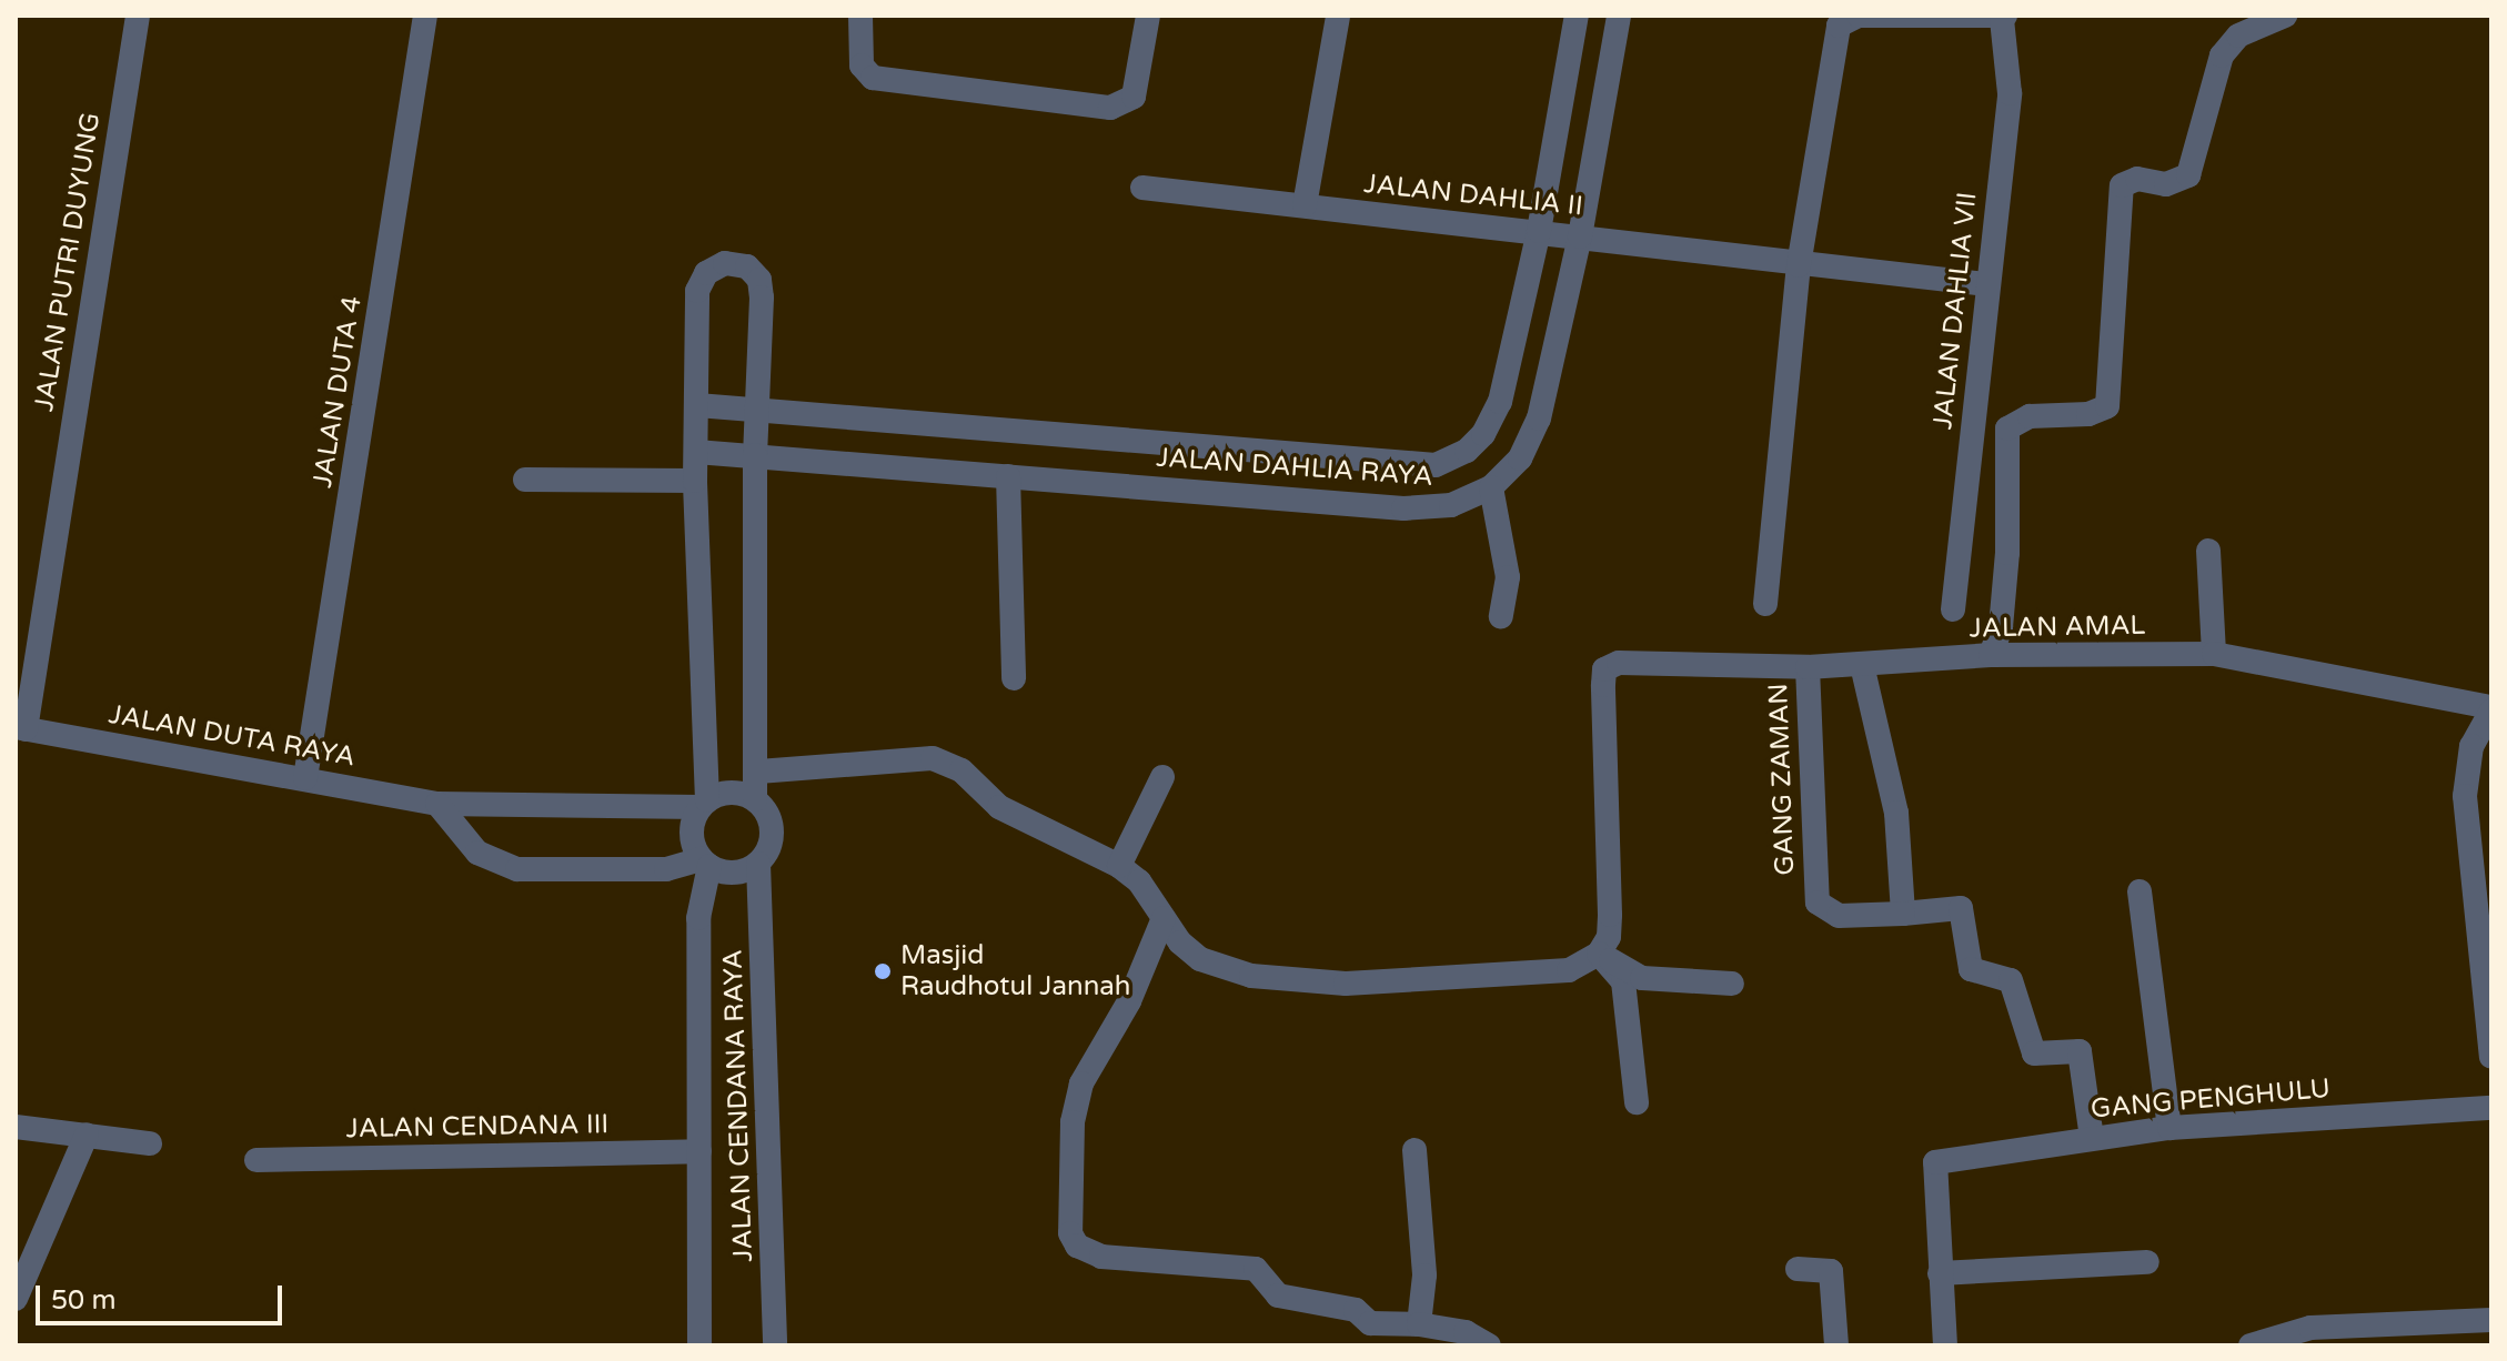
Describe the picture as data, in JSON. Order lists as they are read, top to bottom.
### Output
{
  "streets": {
    "street": [
      "JALAN DAHLIA II",
      "JALAN PUTRI DUYUNG",
      "JALAN DAHLIA VII",
      "JALAN DUTA 4",
      "JALAN DAHLIA RAYA",
      "JALAN AMAL",
      "JALAN DUTA RAYA",
      "GANG ZAMAN",
      "GANG PENGHULU",
      "JALAN CENDANA RAYA",
      "JALAN CENDANA III"
    ]
  },
  "crossings": [
    ["JALAN DAHLIA II", "JALAN DAHLIA VII"],
    ["JALAN DAHLIA II", "JALAN DAHLIA RAYA"],
    ["JALAN PUTRI DUYUNG", "JALAN DUTA RAYA"],
    ["JALAN DUTA 4", "JALAN DUTA RAYA"],
    ["JALAN AMAL", "GANG ZAMAN"],
    ["JALAN DUTA RAYA", "JALAN CENDANA RAYA"],
    ["JALAN CENDANA RAYA", "JALAN CENDANA III"]
  ],
  "places": ["Masjid Raudhotul Jannah"],
  "scale_bar": "50 m"
}
